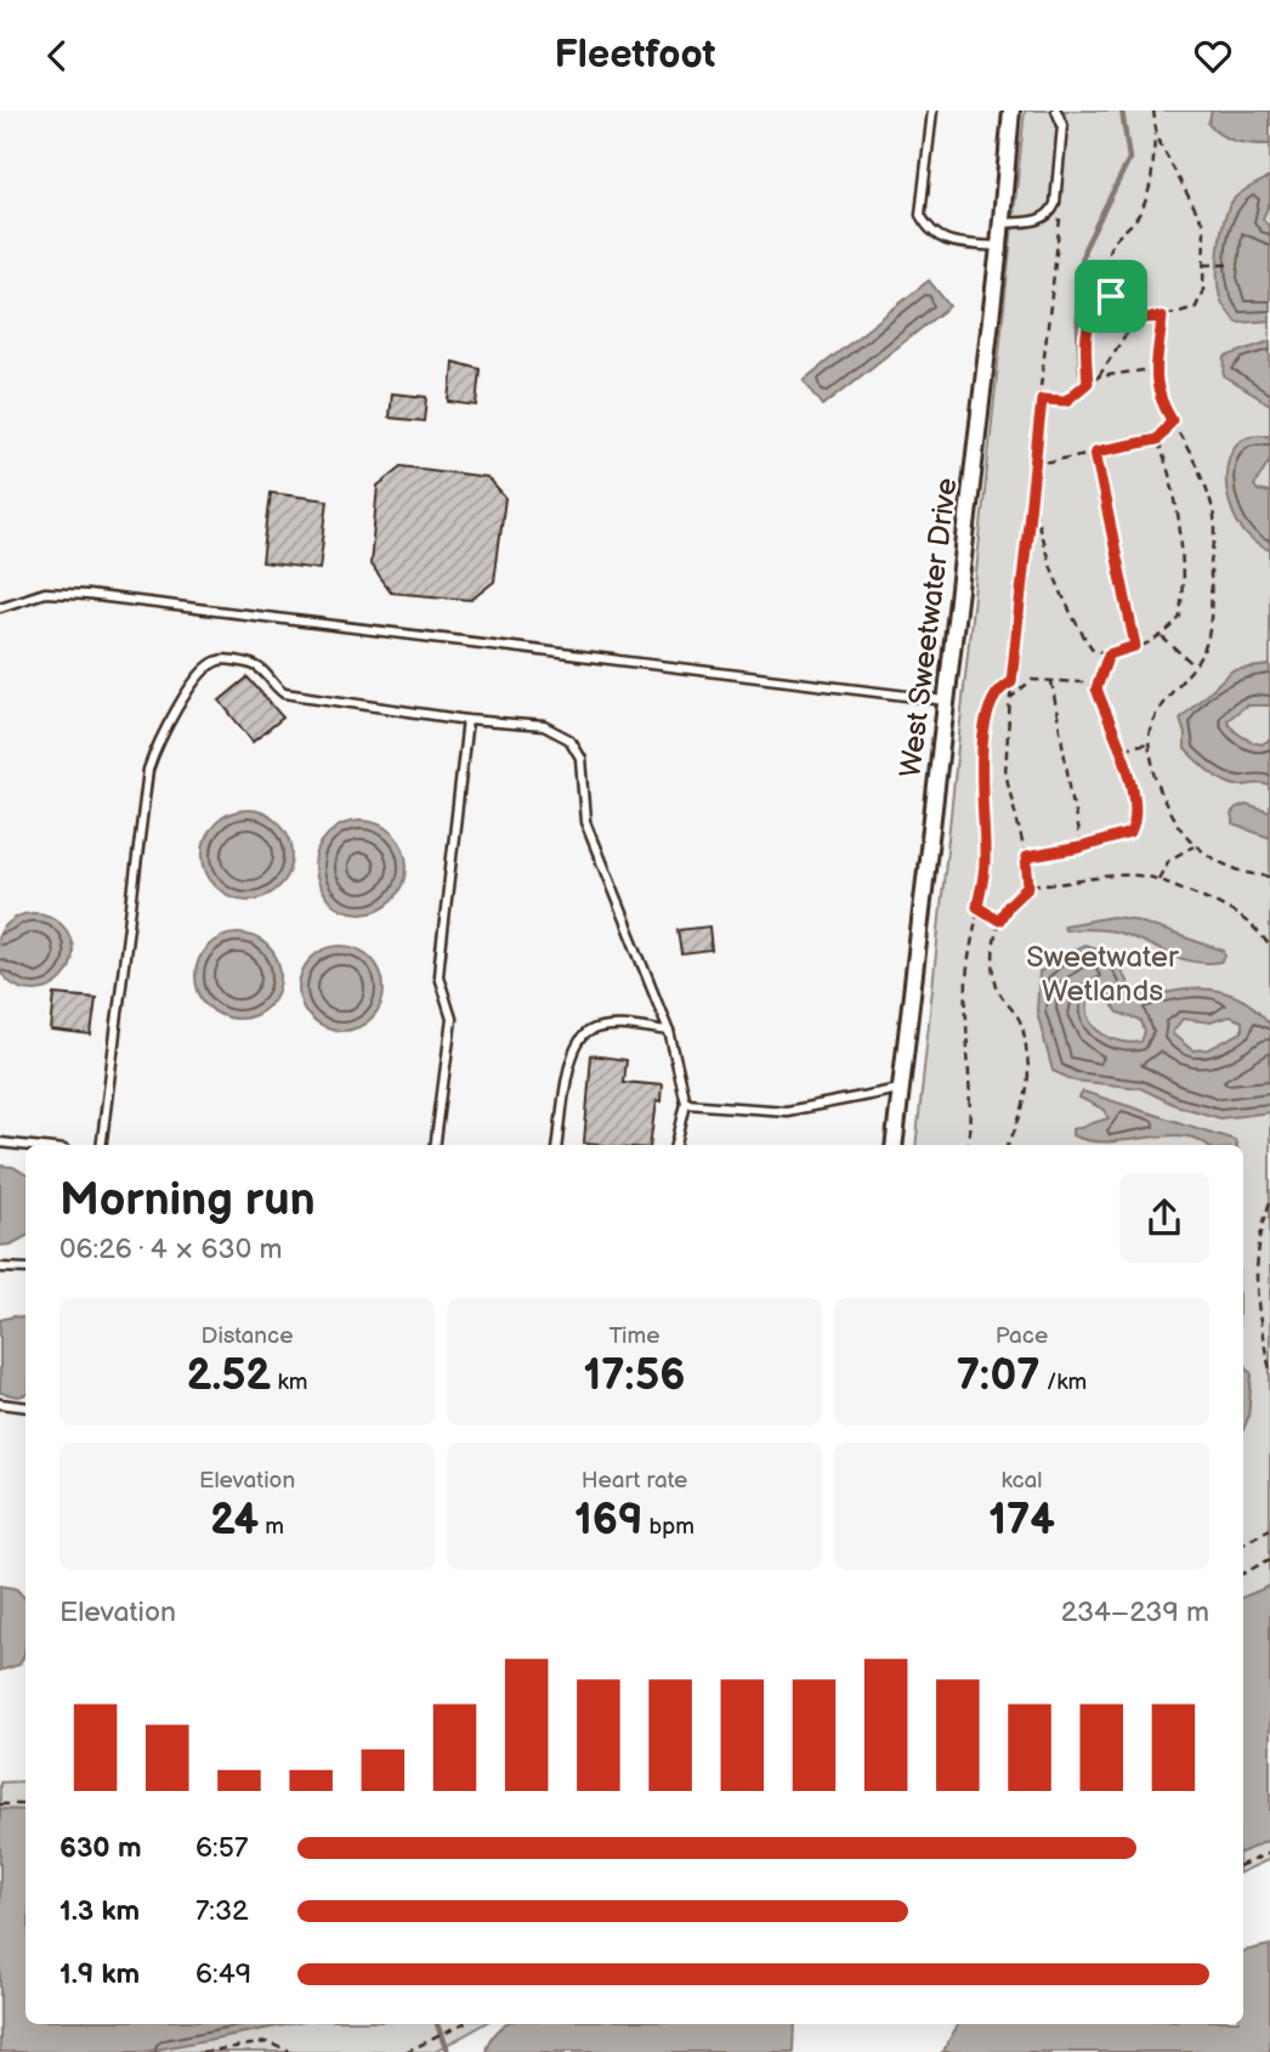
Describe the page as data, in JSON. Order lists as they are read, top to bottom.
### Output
{
  "streets": {
    "street": ["West Sweetwater Drive"]
  },
  "parks": ["Sweetwater Wetlands"],
  "page": {
    "header": "Fleetfoot",
    "heading": ["Morning run", "06:26 · 4 × 630 m"],
    "stats": [
      ["Distance", "2.52 km"],
      ["Time", "17:56"],
      ["Pace", "7:07 /km"],
      ["Elevation", "24 m"],
      ["Heart rate", "169 bpm"],
      ["kcal", "174"]
    ],
    "chart": ["Elevation", "234–239 m"],
    "list": [
      {
        "name": "630 m",
        "note": "6:57"
      },
      {
        "name": "1.3 km",
        "note": "7:32"
      },
      {
        "name": "1.9 km",
        "note": "6:49"
      }
    ]
  }
}
